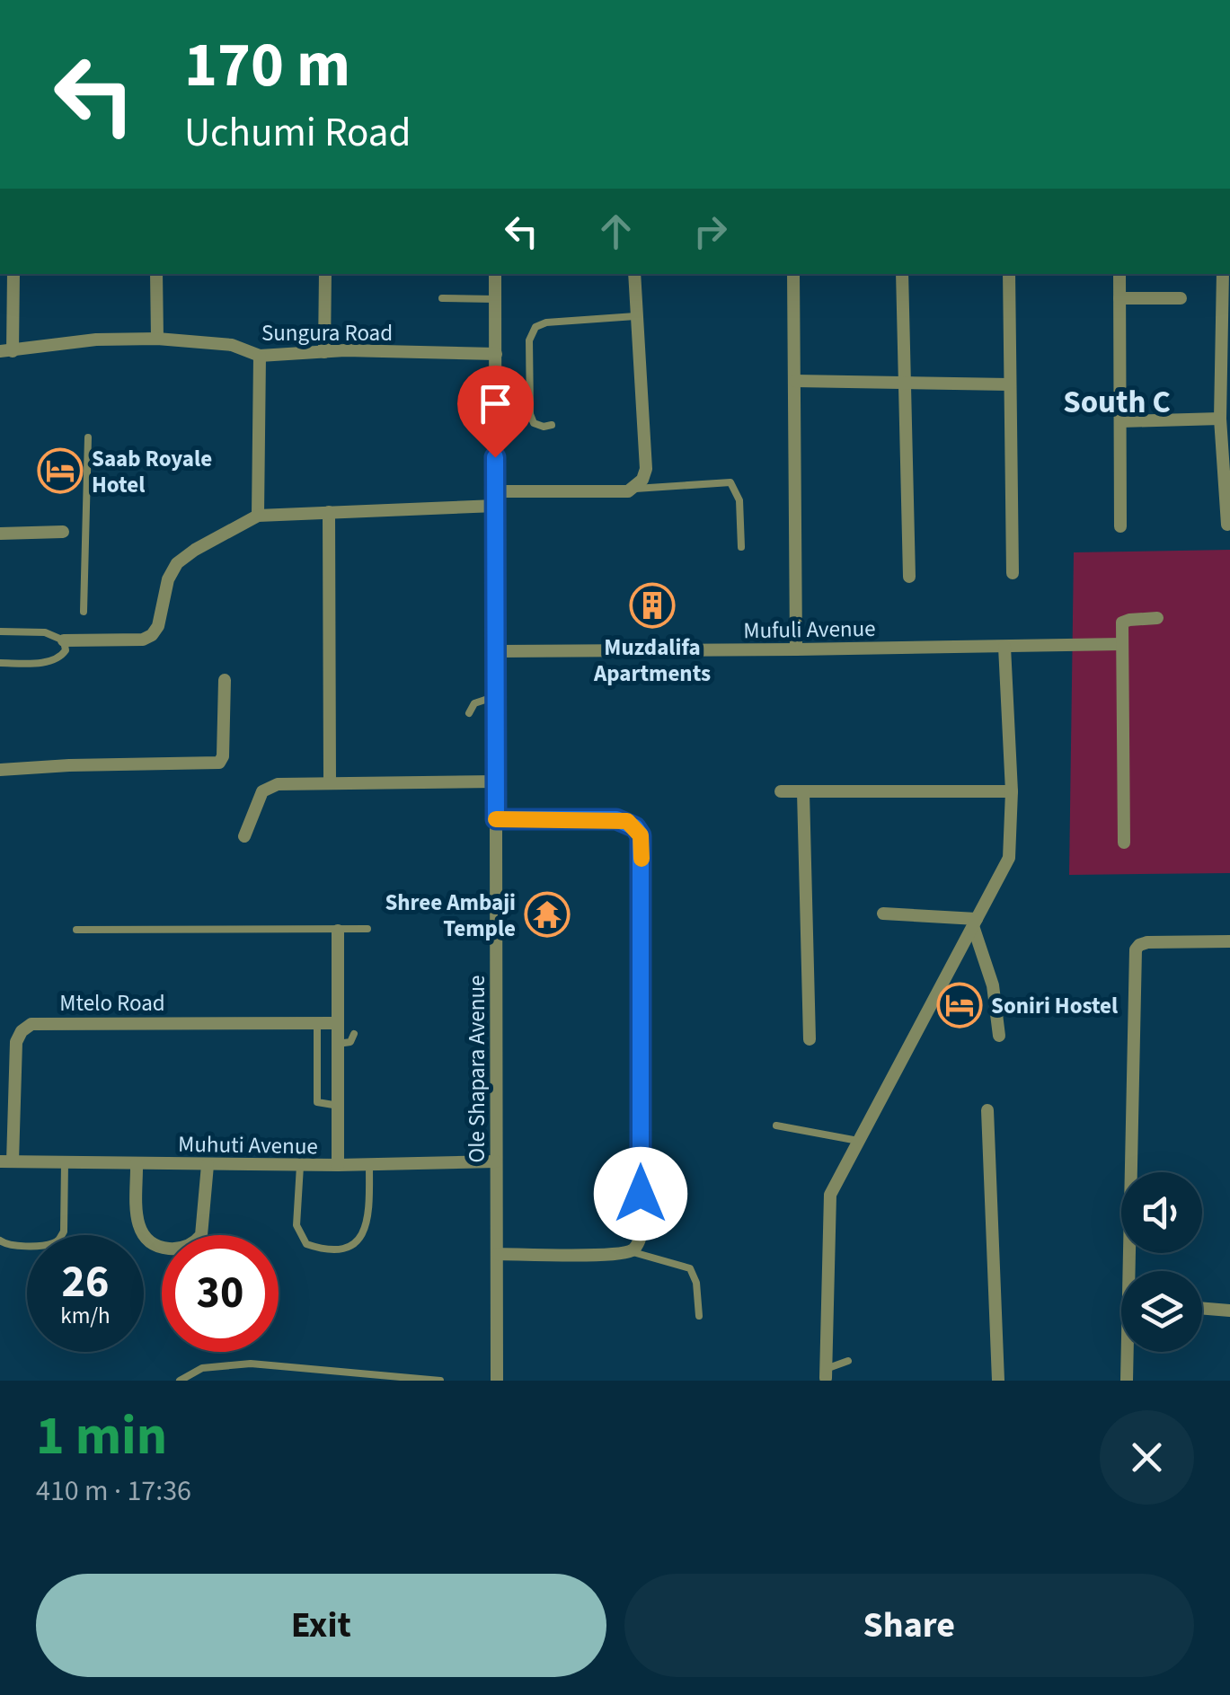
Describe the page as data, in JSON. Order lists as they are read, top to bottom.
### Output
{
  "streets": {
    "street": [
      "Sungura Road",
      "Mufuli Avenue",
      "Mtelo Road",
      "Ole Shapara Avenue",
      "Muhuti Avenue"
    ]
  },
  "crossings": [
    ["Sungura Road", "Ole Shapara Avenue"],
    ["Mufuli Avenue", "Ole Shapara Avenue"],
    ["Mtelo Road", "Muhuti Avenue"],
    ["Ole Shapara Avenue", "Muhuti Avenue"]
  ],
  "districts": ["South C"],
  "places": {
    "hotel": ["Saab Royale Hotel", "Soniri Hostel"],
    "building": ["Muzdalifa Apartments"],
    "temple": ["Shree Ambaji Temple"]
  },
  "page": {
    "turn": ["170 m", "Uchumi Road"],
    "speed": "26 km/h",
    "limit": "30",
    "heading": ["1 min", "410 m · 17:36"],
    "buttons": ["Exit", "Share"]
  }
}
